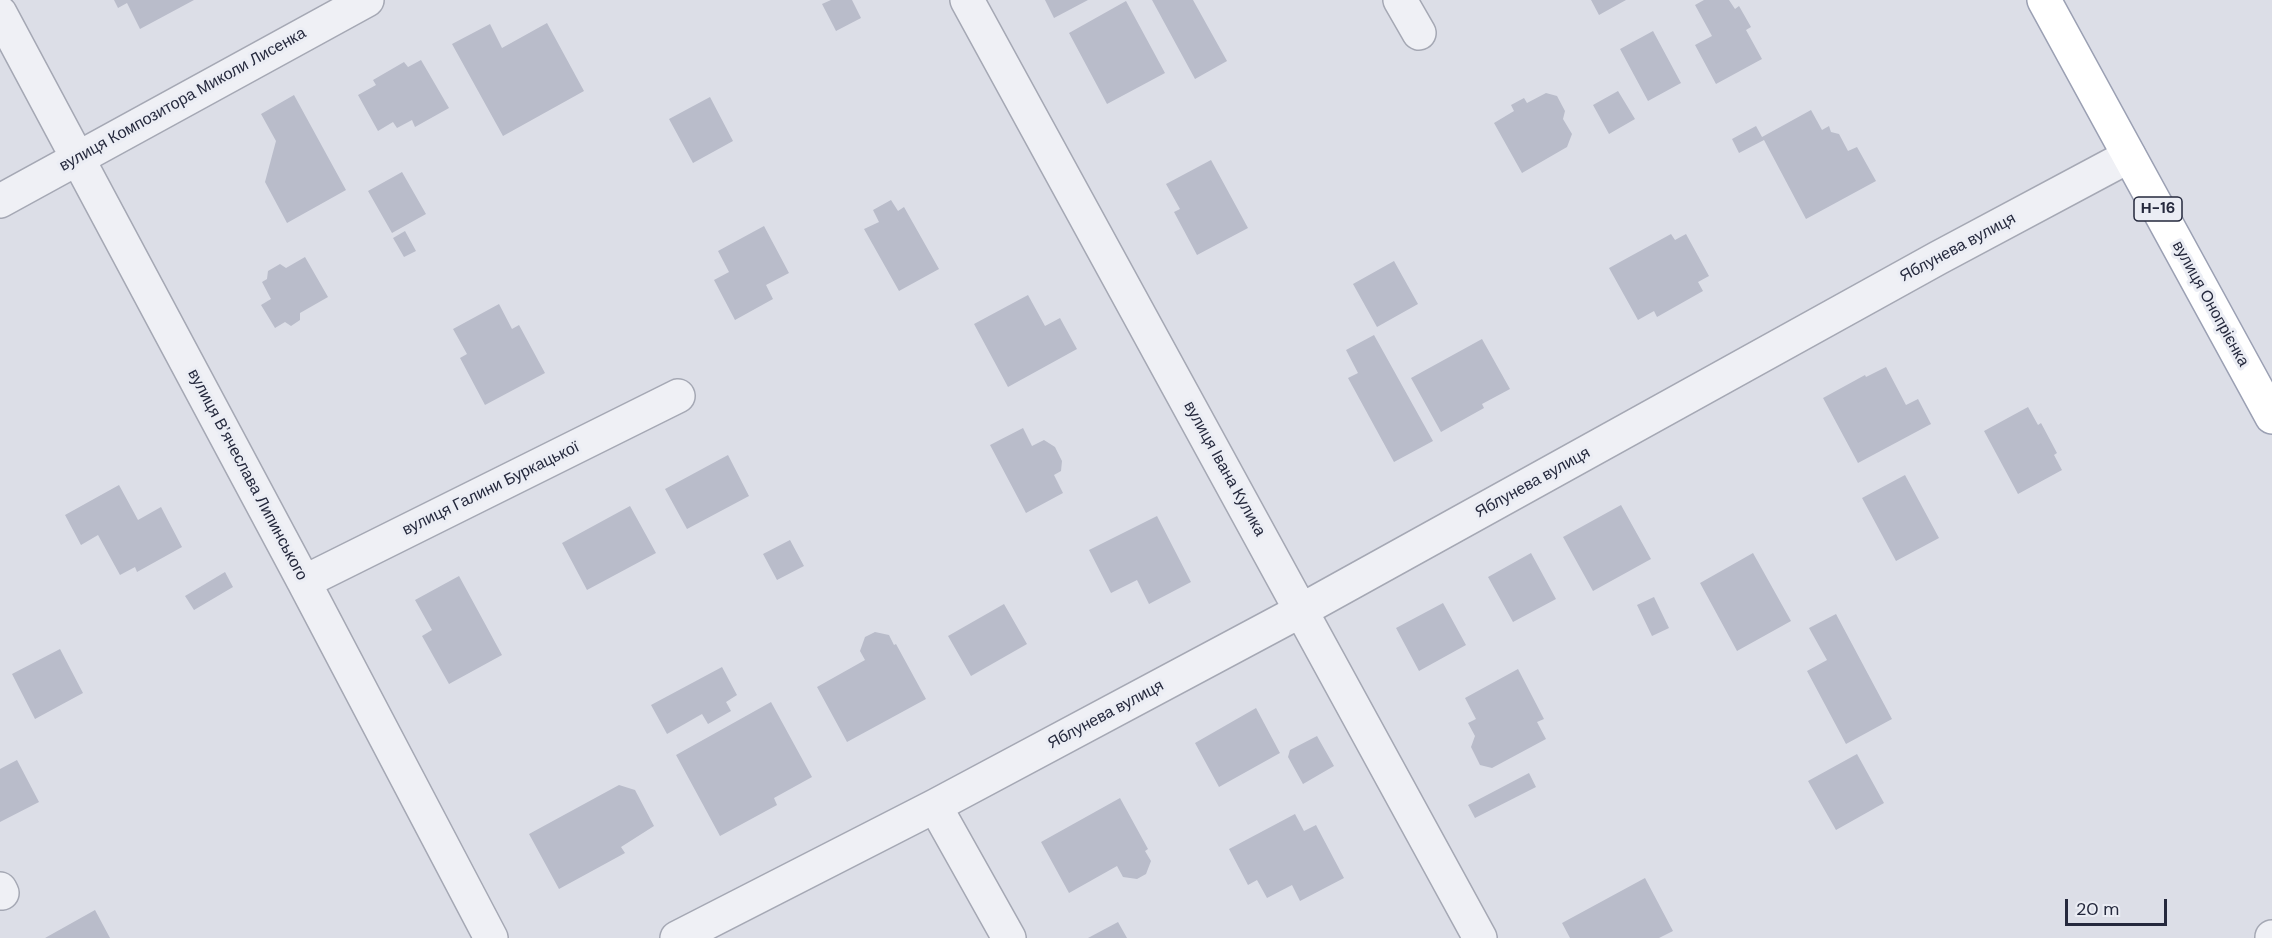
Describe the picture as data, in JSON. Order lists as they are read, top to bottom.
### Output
{
  "streets": {
    "main road": ["Н-16", "вулиця Онопрієнка"],
    "street": [
      "вулиця Композитора Миколи Лисенка",
      "Яблунева вулиця",
      "вулиця Івана Кулика",
      "вулиця Вʼячеслава Липинського",
      "вулиця Галини Буркацької"
    ]
  },
  "crossings": [
    ["вулиця Композитора Миколи Лисенка", "вулиця Вʼячеслава Липинського"],
    ["Яблунева вулиця", "вулиця Онопрієнка"],
    ["Яблунева вулиця", "вулиця Івана Кулика"],
    ["вулиця Вʼячеслава Липинського", "вулиця Галини Буркацької"]
  ],
  "scale_bar": "20 m"
}
